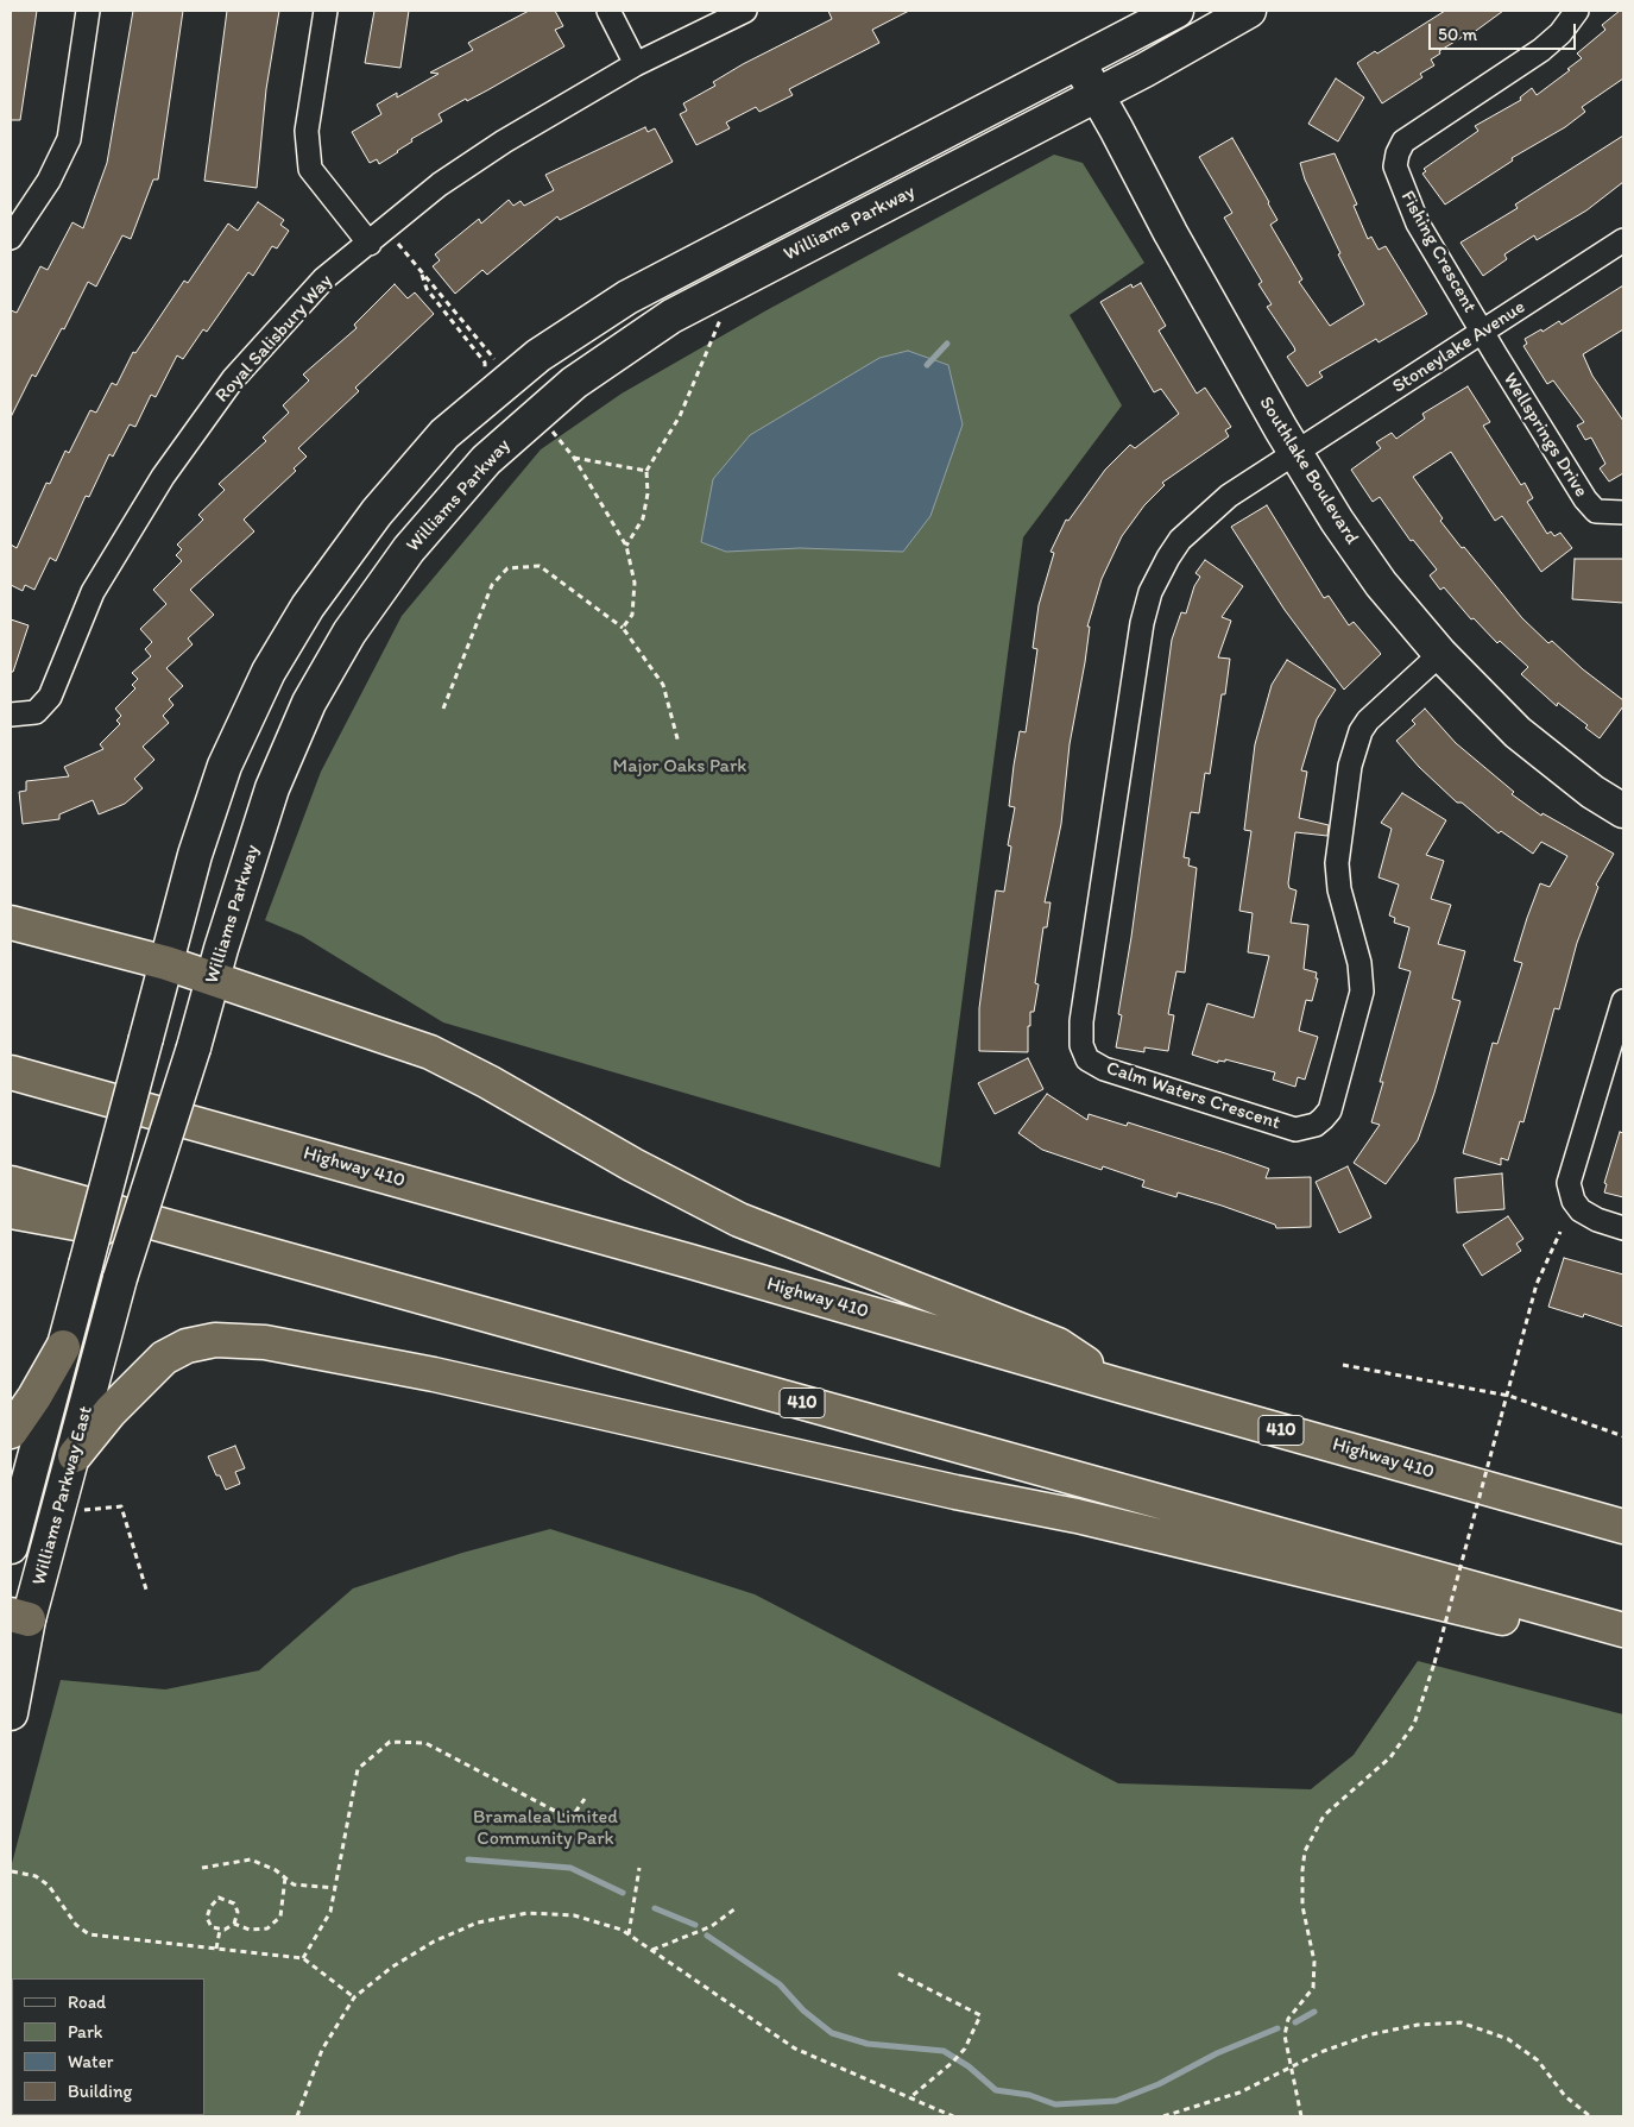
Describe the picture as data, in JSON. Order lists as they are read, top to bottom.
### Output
{
  "streets": {
    "highway": ["Highway 410", "410"],
    "main road": ["Williams Parkway", "Southlake Boulevard", "Williams Parkway East"],
    "street": [
      "Fishing Crescent",
      "Royal Salisbury Way",
      "Stoneylake Avenue",
      "Wellsprings Drive",
      "Calm Waters Crescent"
    ]
  },
  "crossings": [
    ["Williams Parkway", "Southlake Boulevard"],
    ["Williams Parkway", "Williams Parkway East"],
    ["Fishing Crescent", "Stoneylake Avenue"],
    ["Fishing Crescent", "Wellsprings Drive"],
    ["Stoneylake Avenue", "Wellsprings Drive"],
    ["Stoneylake Avenue", "Southlake Boulevard"],
    ["Stoneylake Avenue", "Calm Waters Crescent"],
    ["Southlake Boulevard", "Calm Waters Crescent"]
  ],
  "parks": ["Major Oaks Park", "Bramalea Limited Community Park"],
  "legend": [
    "Road",
    "Park",
    "Water",
    "Building"
  ],
  "scale_bar": "50 m"
}
